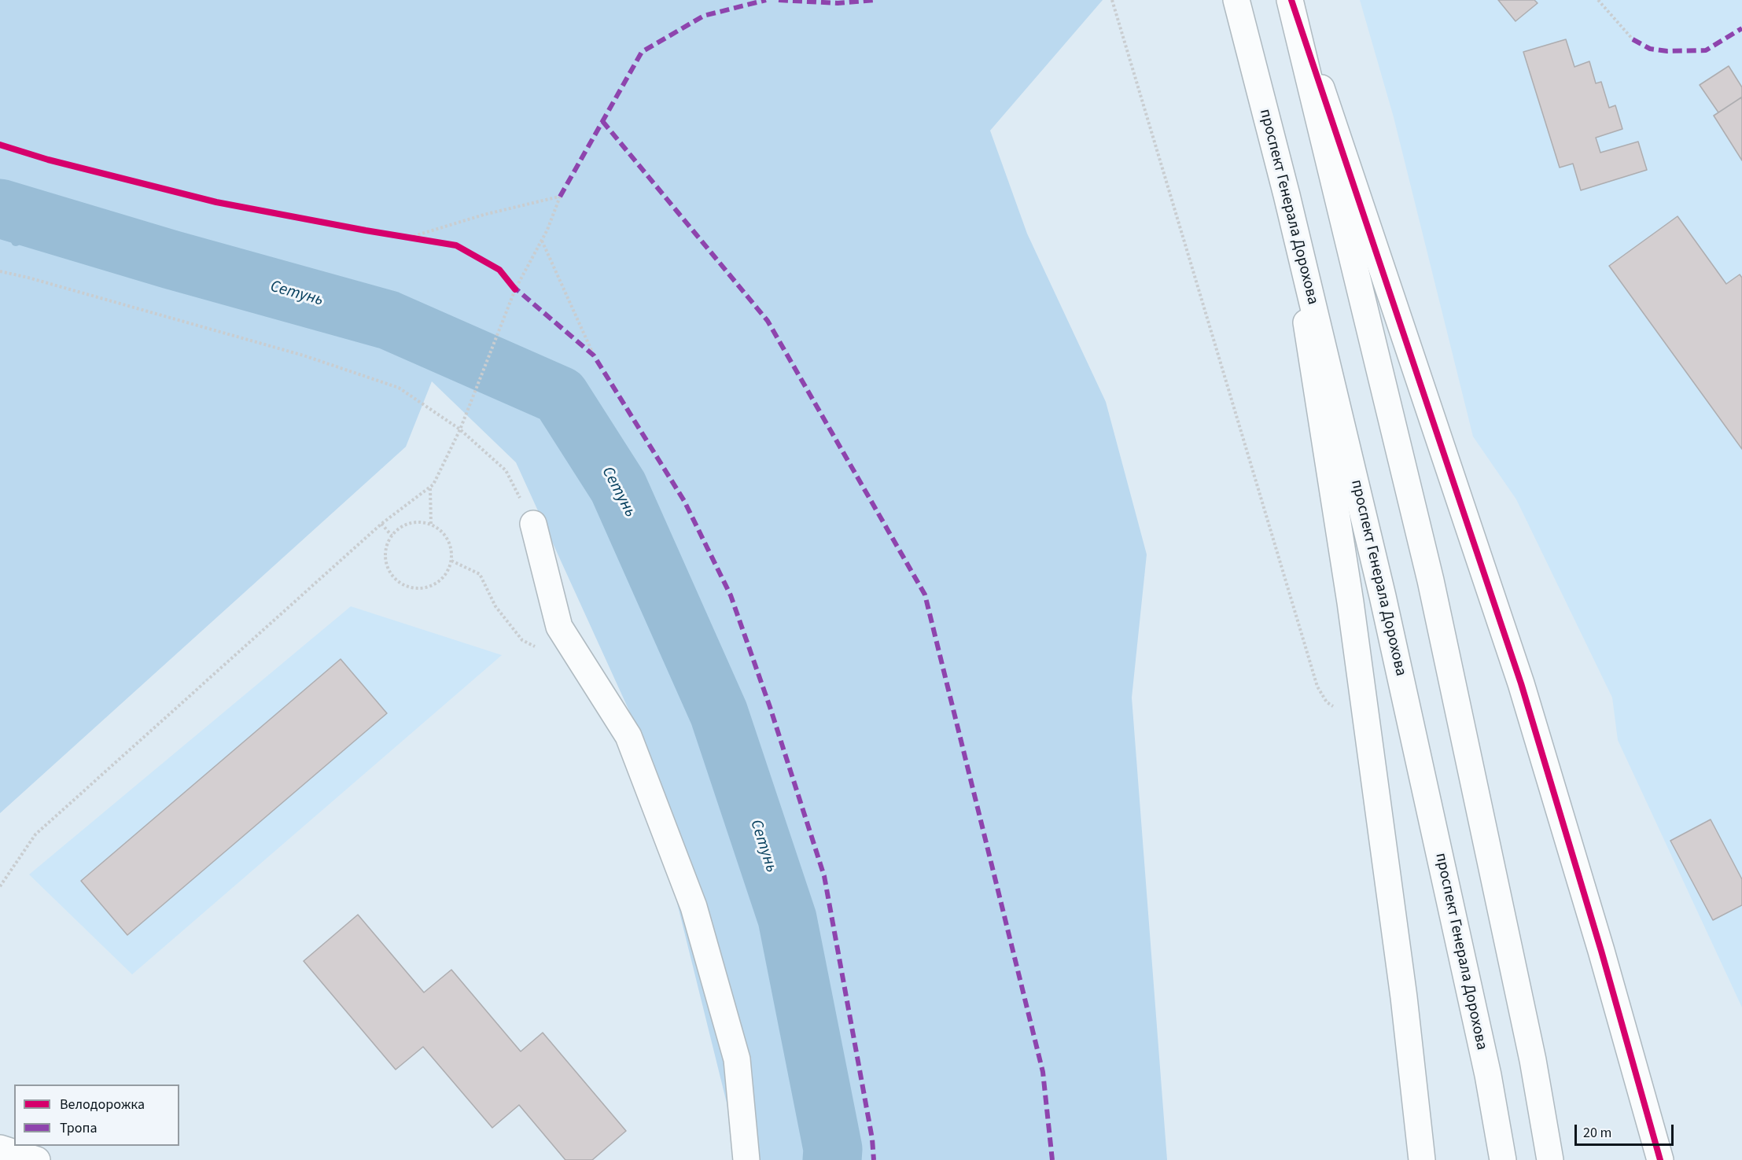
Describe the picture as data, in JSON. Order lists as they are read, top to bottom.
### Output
{
  "streets": {
    "main road": ["проспект Генерала Дорохова"]
  },
  "water": ["Сетунь"],
  "legend": ["Велодорожка", "Тропа"],
  "scale_bar": "20 m"
}
